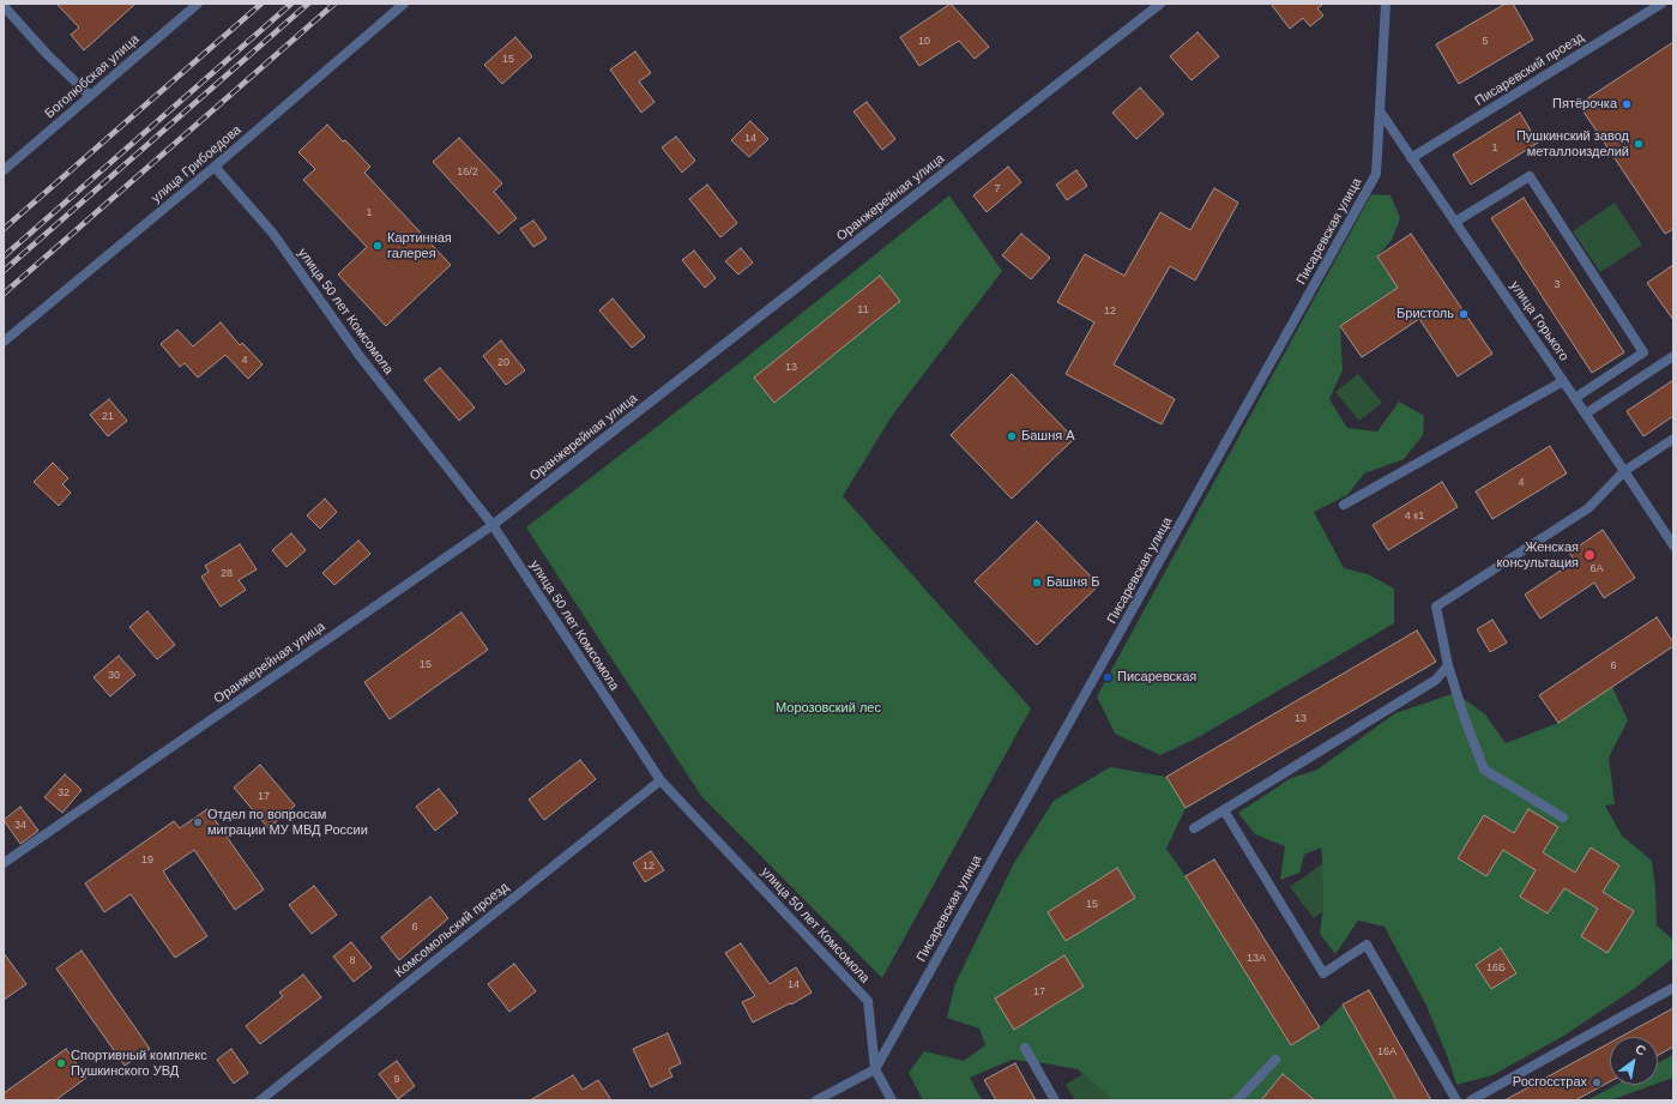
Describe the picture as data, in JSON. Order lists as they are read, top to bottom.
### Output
{
  "streets": {
    "street": [
      "Писаревский проезд",
      "Боголюбская улица",
      "улица Грибоедова",
      "Оранжерейная улица",
      "Писаревская улица",
      "улица 50 лет Комсомола",
      "улица Горького",
      "Комсомольский проезд"
    ]
  },
  "crossings": [
    ["Писаревский проезд", "улица Горького"],
    ["улица Грибоедова", "улица 50 лет Комсомола"],
    ["Оранжерейная улица", "улица 50 лет Комсомола"],
    ["Писаревская улица", "улица 50 лет Комсомола"],
    ["Писаревская улица", "улица Горького"],
    ["улица 50 лет Комсомола", "Комсомольский проезд"]
  ],
  "parks": ["Морозовский лес"],
  "places": [
    "Пятёрочка",
    "Пушкинский завод металлоизделий",
    "Картинная галерея",
    "Бристоль",
    "Башня А",
    "Женская консультация",
    "Башня Б",
    "Писаревская",
    "Отдел по вопросам миграции МУ МВД России",
    "Спортивный комплекс Пушкинского УВД",
    "Росгосстрах"
  ],
  "house_numbers": [
    "10",
    "5",
    "15",
    "14",
    "1",
    "16/2",
    "7",
    "1",
    "3",
    "11",
    "12",
    "4",
    "20",
    "13",
    "21",
    "4",
    "4 к1",
    "6А",
    "28",
    "15",
    "6",
    "30",
    "13",
    "32",
    "17",
    "34",
    "19",
    "12",
    "15",
    "6",
    "13А",
    "8",
    "16Б",
    "14",
    "17",
    "16А",
    "9"
  ],
  "north": "top right"
}
